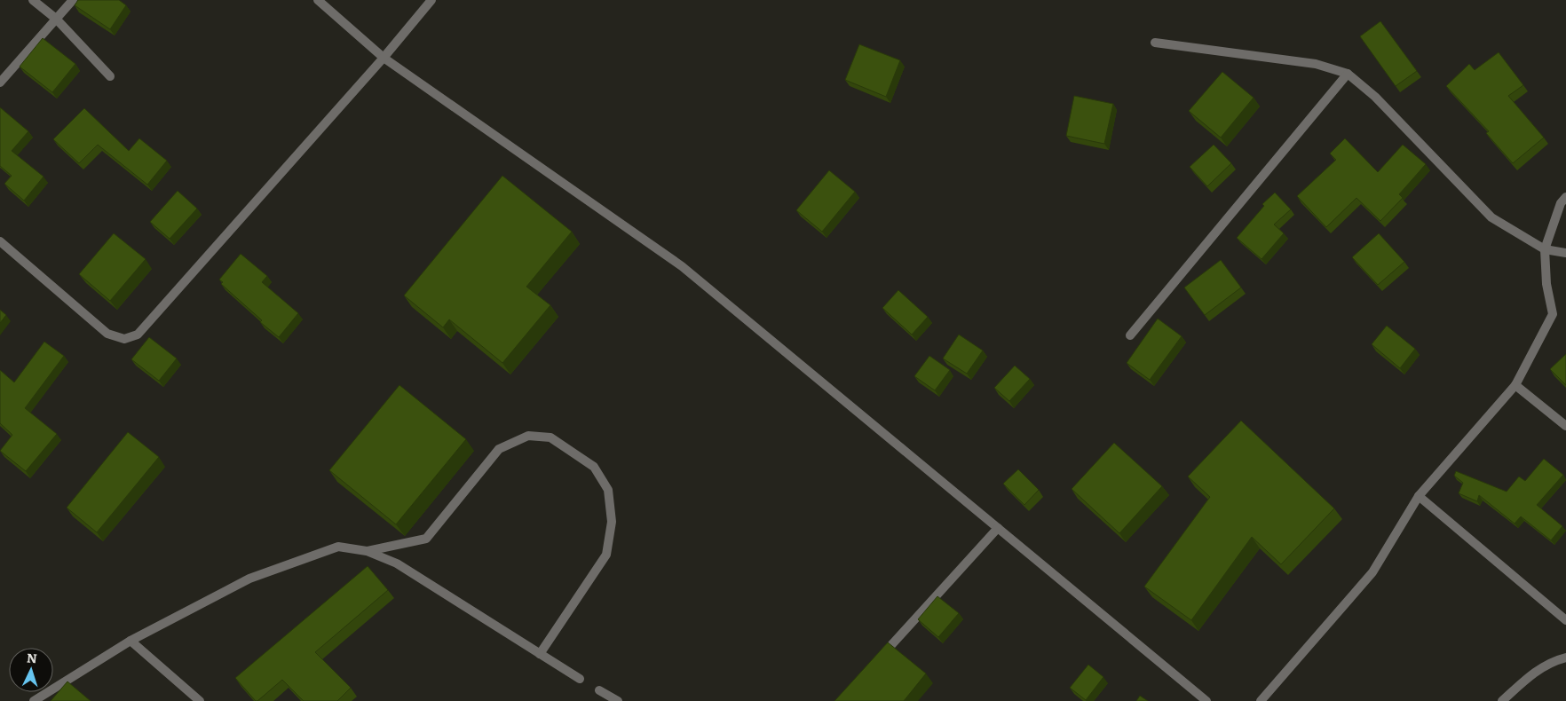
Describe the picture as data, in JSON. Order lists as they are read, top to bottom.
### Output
{
  "north": "top"
}
